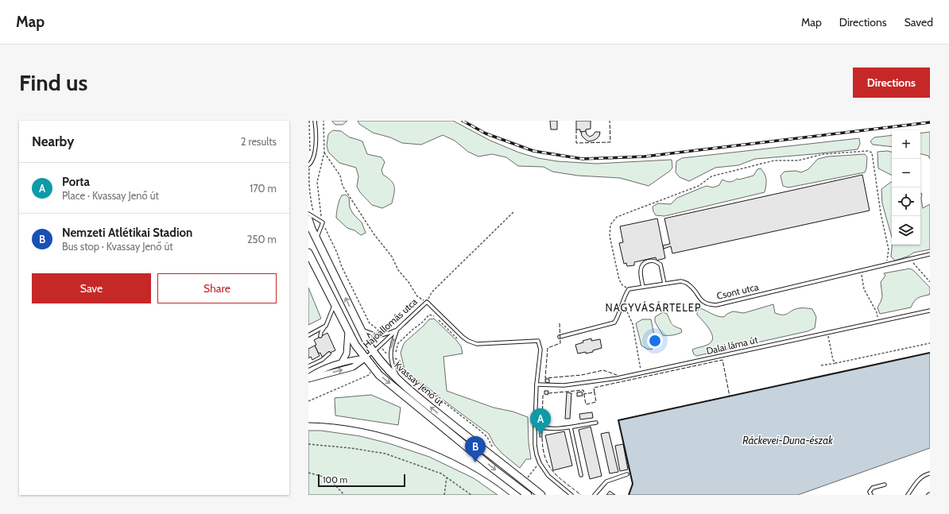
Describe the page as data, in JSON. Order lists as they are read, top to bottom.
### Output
{
  "streets": {
    "main road": ["Kvassay Jenő út"],
    "street": ["Hajóállomás utca"],
    "lane": ["Csont utca", "Dalai láma út"]
  },
  "crossings": [
    ["Hajóállomás utca", "Kvassay Jenő út"]
  ],
  "districts": ["NAGYVÁSÁRTELEP"],
  "water": ["Ráckevei-Duna-észak"],
  "scale_bar": "100 m",
  "page": {
    "header": "Map",
    "nav": ["Map", "Directions", "Saved"],
    "buttons": [
      "Directions",
      ["Save", "Share"]
    ],
    "title": "Find us",
    "heading": ["Nearby", "2 results"],
    "map_buttons": ["+", "−"],
    "list": [
      {
        "mark": "A",
        "name": "Porta",
        "note": "Place · Kvassay Jenő út",
        "value": "170 m"
      },
      {
        "mark": "B",
        "name": "Nemzeti Atlétikai Stadion",
        "note": "Bus stop · Kvassay Jenő út",
        "value": "250 m"
      }
    ],
    "pins": ["A", "B"],
    "scale": "100 m"
  }
}
